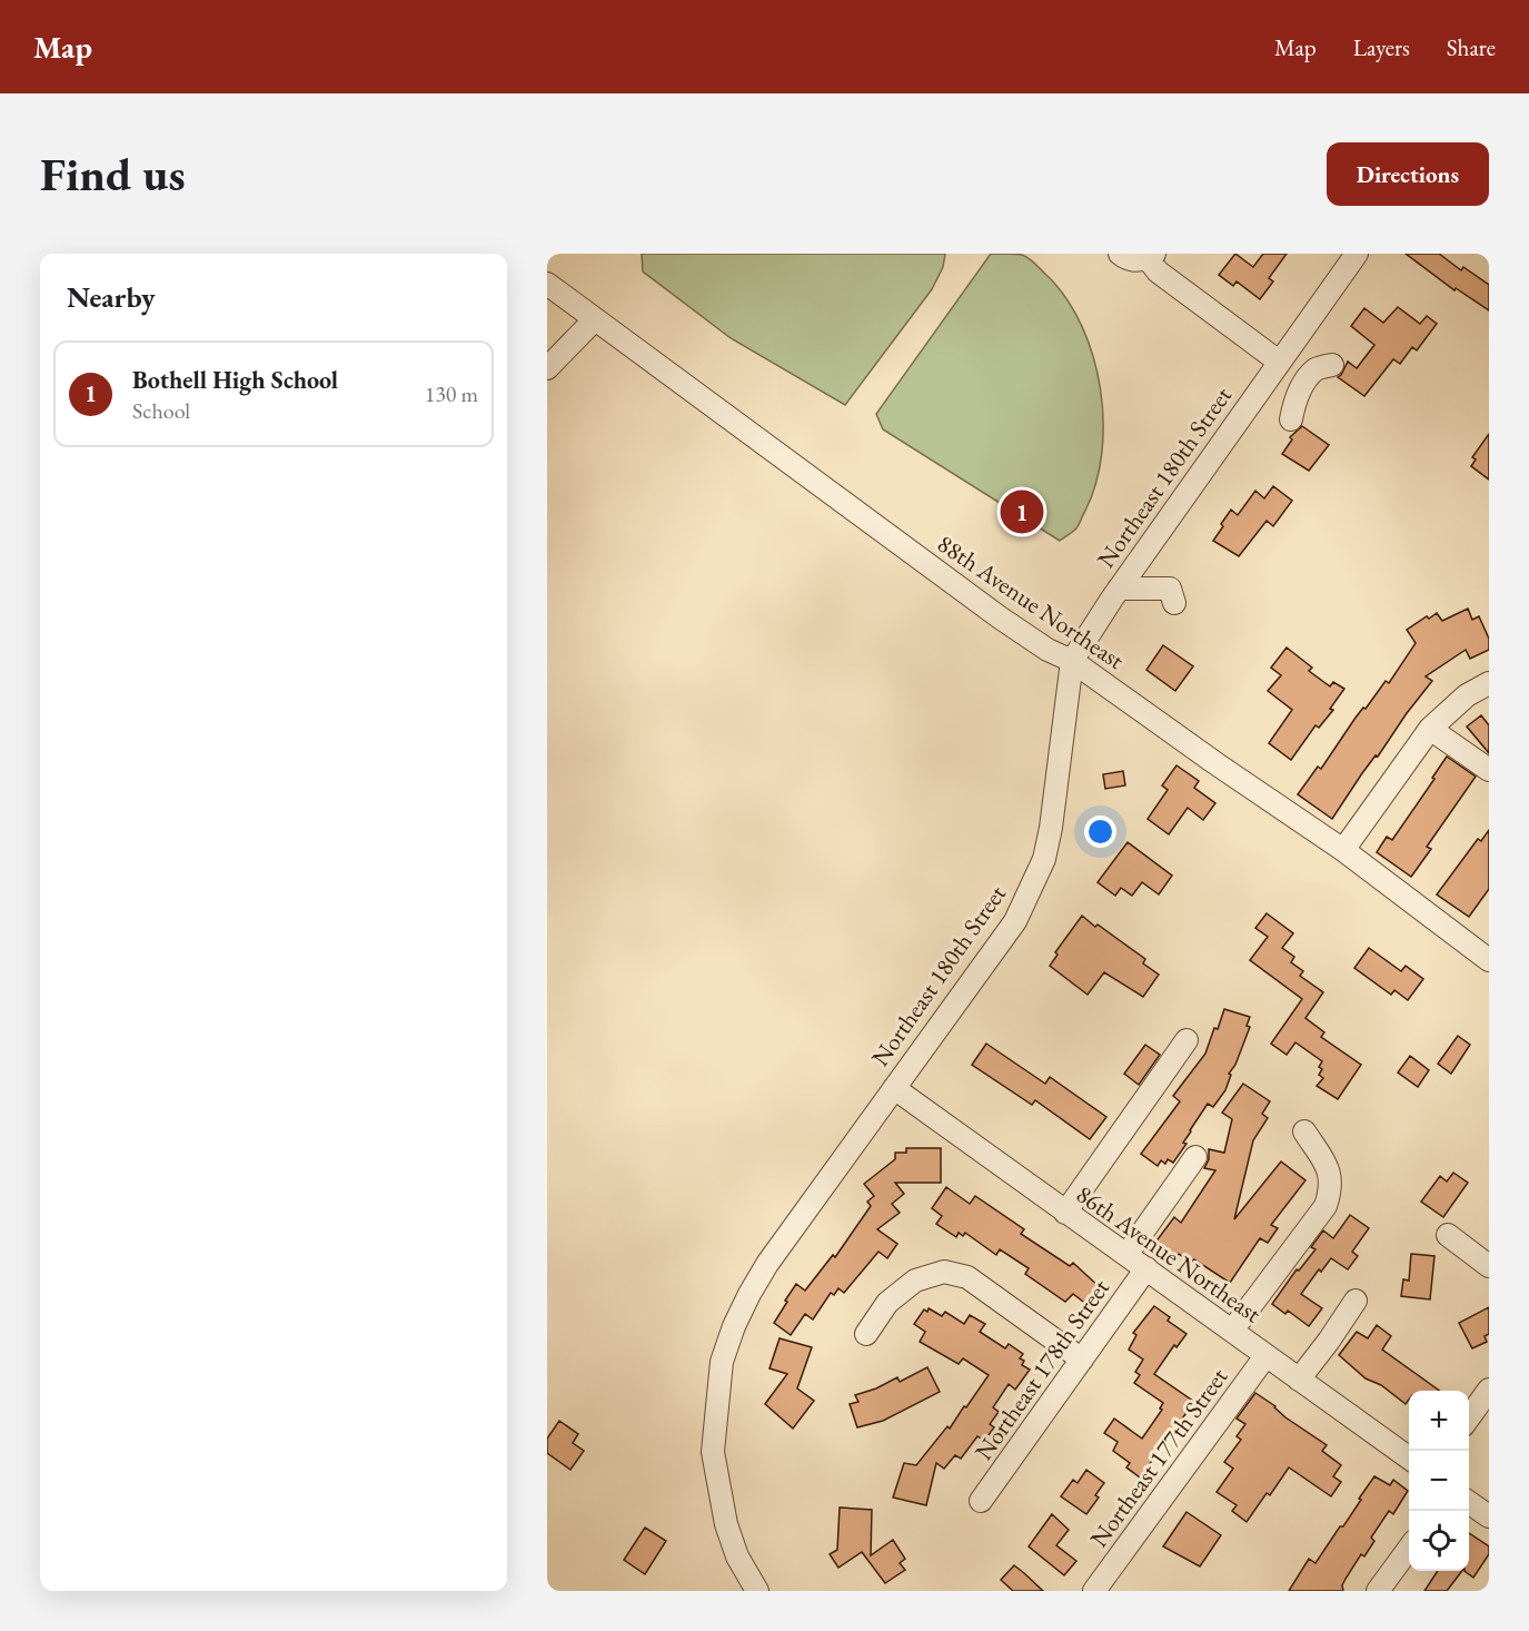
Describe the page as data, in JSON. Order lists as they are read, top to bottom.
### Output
{
  "streets": {
    "street": [
      "Northeast 180th Street",
      "88th Avenue Northeast",
      "86th Avenue Northeast",
      "Northeast 178th Street",
      "Northeast 177th Street"
    ]
  },
  "crossings": [
    ["Northeast 180th Street", "88th Avenue Northeast"],
    ["Northeast 180th Street", "86th Avenue Northeast"],
    ["86th Avenue Northeast", "Northeast 178th Street"],
    ["86th Avenue Northeast", "Northeast 177th Street"]
  ],
  "page": {
    "header": "Map",
    "nav": ["Map", "Layers", "Share"],
    "buttons": "Directions",
    "title": "Find us",
    "heading": "Nearby",
    "list": [
      {
        "mark": "1",
        "name": "Bothell High School",
        "note": "School",
        "value": "130 m"
      }
    ],
    "pins": "1",
    "map_buttons": ["+", "−"]
  }
}
